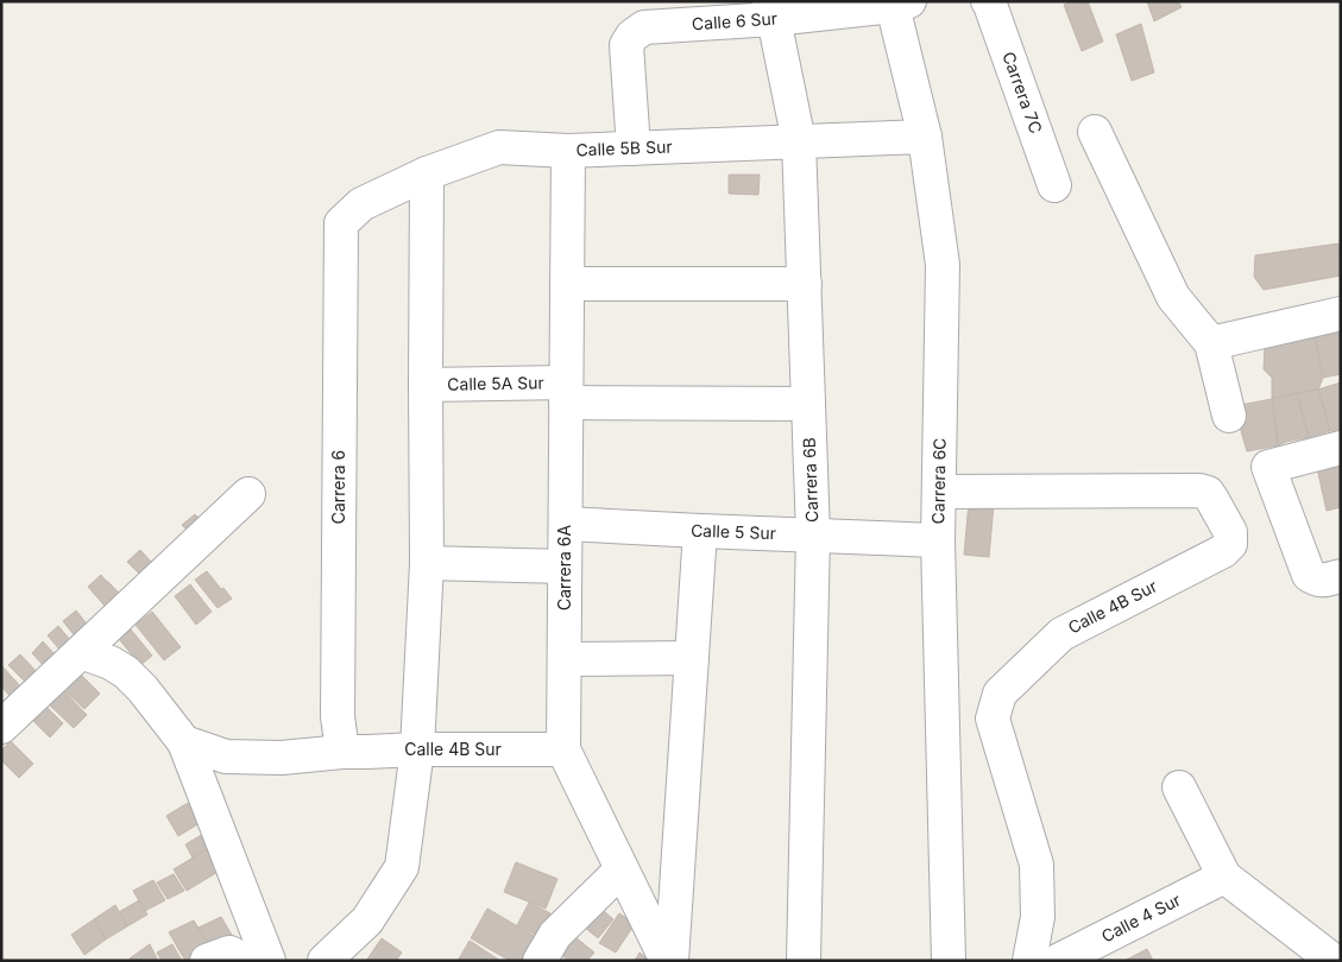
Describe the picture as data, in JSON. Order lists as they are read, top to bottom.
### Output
{
  "streets": {
    "street": [
      "Calle 6 Sur",
      "Carrera 7C",
      "Calle 5B Sur",
      "Calle 5A Sur",
      "Carrera 6B",
      "Carrera 6C",
      "Carrera 6",
      "Calle 5 Sur",
      "Carrera 6A",
      "Calle 4B Sur",
      "Calle 4 Sur"
    ]
  },
  "crossings": [
    ["Calle 6 Sur", "Calle 5B Sur"],
    ["Calle 6 Sur", "Carrera 6B"],
    ["Calle 6 Sur", "Carrera 6C"],
    ["Calle 5B Sur", "Carrera 6B"],
    ["Calle 5B Sur", "Carrera 6C"],
    ["Calle 5B Sur", "Carrera 6"],
    ["Calle 5B Sur", "Carrera 6A"],
    ["Calle 5A Sur", "Carrera 6B"],
    ["Calle 5A Sur", "Carrera 6A"],
    ["Carrera 6B", "Calle 5 Sur"],
    ["Carrera 6C", "Calle 5 Sur"],
    ["Carrera 6C", "Calle 4B Sur"],
    ["Carrera 6", "Calle 4B Sur"],
    ["Calle 5 Sur", "Carrera 6A"],
    ["Carrera 6A", "Calle 4B Sur"]
  ]
}
